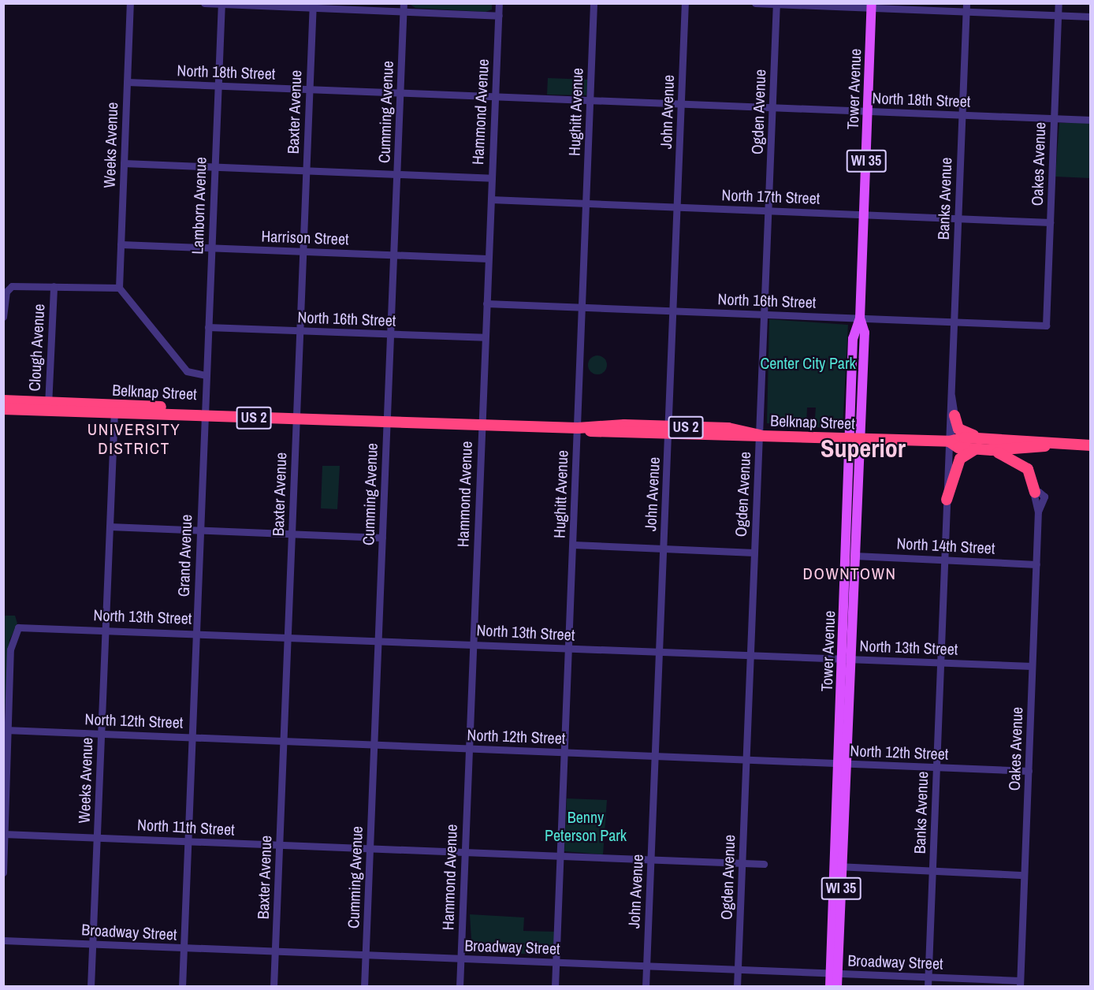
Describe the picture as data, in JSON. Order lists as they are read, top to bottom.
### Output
{
  "streets": {
    "highway": ["Belknap Street", "US 2"],
    "main road": ["Tower Avenue", "WI 35"],
    "street": [
      "North 18th Street",
      "Baxter Avenue",
      "Cumming Avenue",
      "Hammond Avenue",
      "Hughitt Avenue",
      "John Avenue",
      "Ogden Avenue",
      "Weeks Avenue",
      "Oakes Avenue",
      "North 17th Street",
      "Banks Avenue",
      "Lamborn Avenue",
      "Harrison Street",
      "North 16th Street",
      "Clough Avenue",
      "North 14th Street",
      "Grand Avenue",
      "North 13th Street",
      "North 12th Street",
      "North 11th Street",
      "Broadway Street"
    ]
  },
  "crossings": [
    ["North 18th Street", "Tower Avenue"],
    ["North 18th Street", "Baxter Avenue"],
    ["North 18th Street", "Cumming Avenue"],
    ["North 18th Street", "Hammond Avenue"],
    ["North 18th Street", "Hughitt Avenue"],
    ["North 18th Street", "John Avenue"],
    ["North 18th Street", "Ogden Avenue"],
    ["North 18th Street", "Weeks Avenue"],
    ["North 18th Street", "Oakes Avenue"],
    ["North 18th Street", "Banks Avenue"],
    ["North 18th Street", "Lamborn Avenue"],
    ["Tower Avenue", "North 17th Street"],
    ["Tower Avenue", "North 16th Street"],
    ["Tower Avenue", "Belknap Street"],
    ["Tower Avenue", "North 14th Street"],
    ["Tower Avenue", "North 13th Street"],
    ["Tower Avenue", "North 12th Street"],
    ["Tower Avenue", "Broadway Street"],
    ["Baxter Avenue", "Harrison Street"],
    ["Baxter Avenue", "North 16th Street"],
    ["Baxter Avenue", "Belknap Street"],
    ["Baxter Avenue", "North 13th Street"],
    ["Baxter Avenue", "North 12th Street"],
    ["Baxter Avenue", "North 11th Street"],
    ["Baxter Avenue", "Broadway Street"],
    ["Cumming Avenue", "Harrison Street"],
    ["Cumming Avenue", "North 16th Street"],
    ["Cumming Avenue", "Belknap Street"],
    ["Cumming Avenue", "North 13th Street"],
    ["Cumming Avenue", "North 12th Street"],
    ["Cumming Avenue", "North 11th Street"],
    ["Cumming Avenue", "Broadway Street"],
    ["Hammond Avenue", "North 17th Street"],
    ["Hammond Avenue", "Harrison Street"],
    ["Hammond Avenue", "North 16th Street"],
    ["Hammond Avenue", "Belknap Street"],
    ["Hammond Avenue", "North 13th Street"],
    ["Hammond Avenue", "North 12th Street"],
    ["Hammond Avenue", "North 11th Street"],
    ["Hammond Avenue", "Broadway Street"],
    ["Hughitt Avenue", "North 17th Street"],
    ["Hughitt Avenue", "North 16th Street"],
    ["Hughitt Avenue", "Belknap Street"],
    ["Hughitt Avenue", "North 13th Street"],
    ["Hughitt Avenue", "North 12th Street"],
    ["Hughitt Avenue", "North 11th Street"],
    ["Hughitt Avenue", "Broadway Street"],
    ["John Avenue", "North 17th Street"],
    ["John Avenue", "North 16th Street"],
    ["John Avenue", "Belknap Street"],
    ["John Avenue", "North 13th Street"],
    ["John Avenue", "North 12th Street"],
    ["John Avenue", "North 11th Street"],
    ["John Avenue", "Broadway Street"],
    ["Ogden Avenue", "North 17th Street"],
    ["Ogden Avenue", "North 16th Street"],
    ["Ogden Avenue", "Belknap Street"],
    ["Ogden Avenue", "North 13th Street"],
    ["Ogden Avenue", "North 12th Street"],
    ["Ogden Avenue", "North 11th Street"],
    ["Ogden Avenue", "Broadway Street"],
    ["Weeks Avenue", "Harrison Street"],
    ["Weeks Avenue", "Belknap Street"],
    ["Weeks Avenue", "North 13th Street"],
    ["Weeks Avenue", "North 12th Street"],
    ["Weeks Avenue", "North 11th Street"],
    ["Weeks Avenue", "Broadway Street"],
    ["Oakes Avenue", "North 17th Street"],
    ["Oakes Avenue", "North 16th Street"],
    ["Oakes Avenue", "North 14th Street"],
    ["Oakes Avenue", "North 13th Street"],
    ["Oakes Avenue", "North 12th Street"],
    ["Oakes Avenue", "Broadway Street"],
    ["North 17th Street", "Banks Avenue"],
    ["Banks Avenue", "North 16th Street"],
    ["Banks Avenue", "Belknap Street"],
    ["Banks Avenue", "US 2"],
    ["Banks Avenue", "North 14th Street"],
    ["Banks Avenue", "North 13th Street"],
    ["Banks Avenue", "North 12th Street"],
    ["Banks Avenue", "Broadway Street"],
    ["Lamborn Avenue", "Harrison Street"],
    ["Lamborn Avenue", "North 16th Street"],
    ["Lamborn Avenue", "Belknap Street"],
    ["Lamborn Avenue", "Grand Avenue"],
    ["Clough Avenue", "Belknap Street"],
    ["Belknap Street", "US 2"],
    ["Belknap Street", "Grand Avenue"],
    ["Grand Avenue", "North 13th Street"],
    ["Grand Avenue", "North 12th Street"],
    ["Grand Avenue", "North 11th Street"],
    ["Grand Avenue", "Broadway Street"],
    ["North 13th Street", "North 12th Street"]
  ],
  "districts": ["UNIVERSITY DISTRICT", "Superior", "DOWNTOWN"],
  "parks": ["Center City Park", "Benny Peterson Park"]
}
